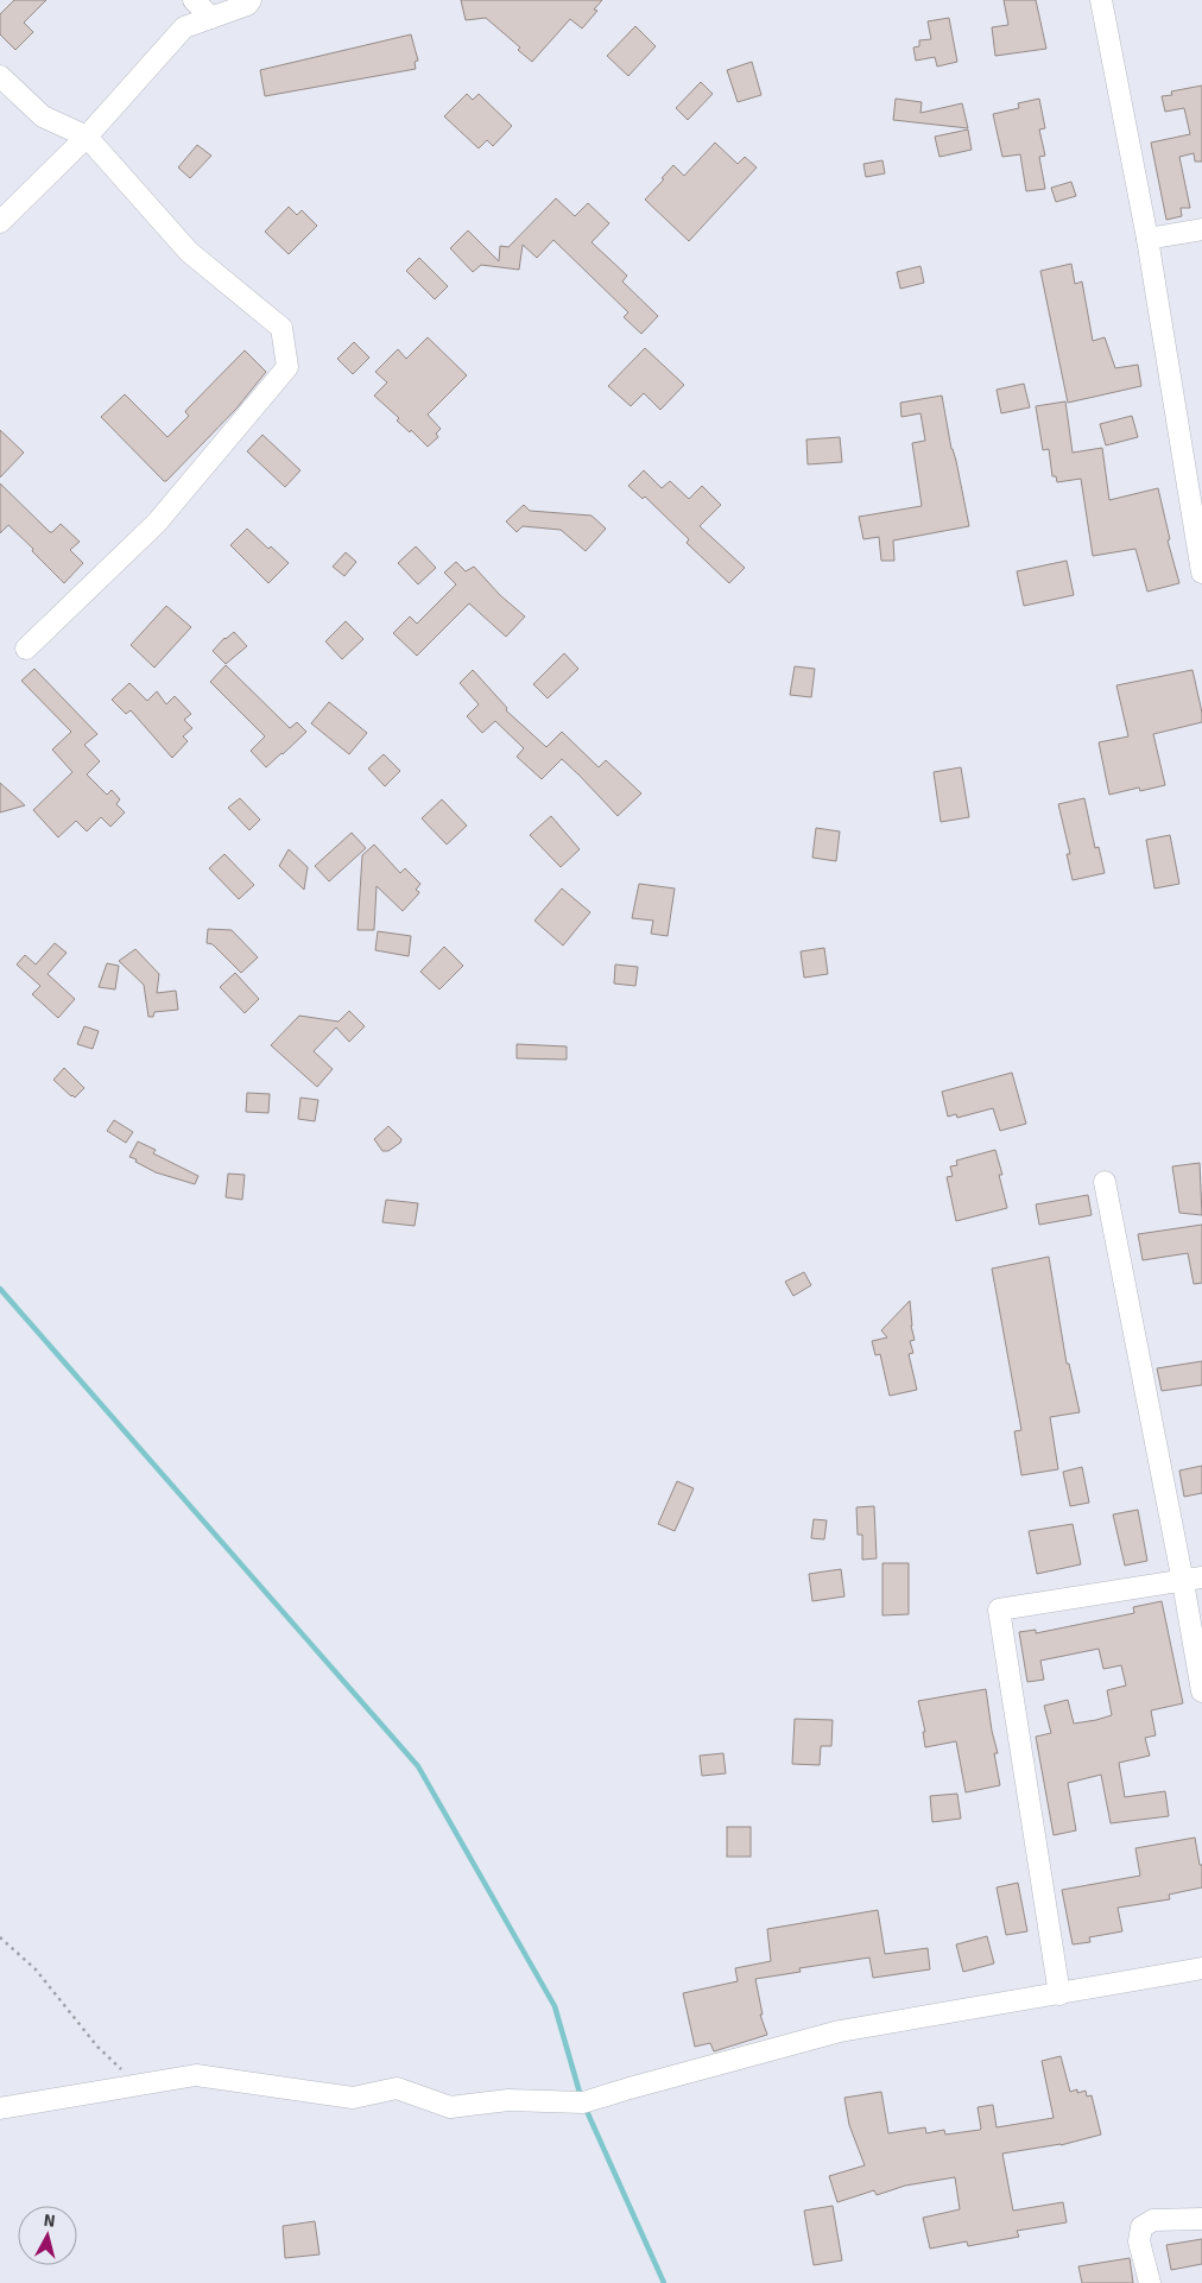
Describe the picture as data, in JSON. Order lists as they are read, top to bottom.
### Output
{
  "north": "top"
}
